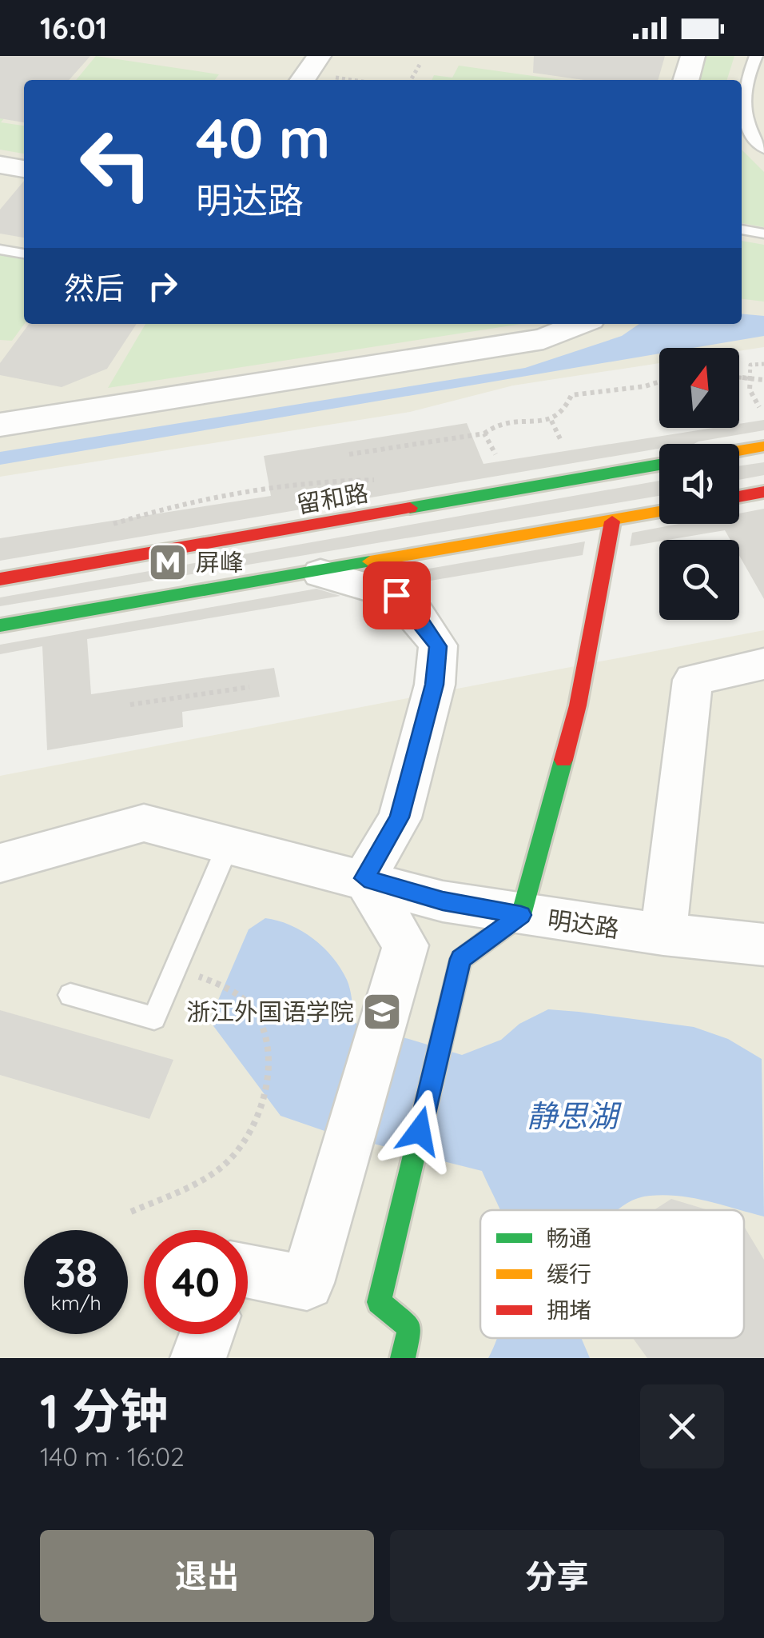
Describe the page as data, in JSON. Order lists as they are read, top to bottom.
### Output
{
  "streets": {
    "main road": ["留和路"],
    "street": ["明达路"]
  },
  "water": ["静思湖"],
  "places": {
    "metro station": ["屏峰"],
    "school or university": ["浙江外国语学院"]
  },
  "legend": ["畅通", "缓行", "拥堵"],
  "north": "top",
  "page": {
    "status": "16:01",
    "turn": ["40 m", "明达路"],
    "then": "然后",
    "speed": "38 km/h",
    "limit": "40",
    "heading": ["1 分钟", "140 m · 16:02"],
    "buttons": ["退出", "分享"]
  }
}
